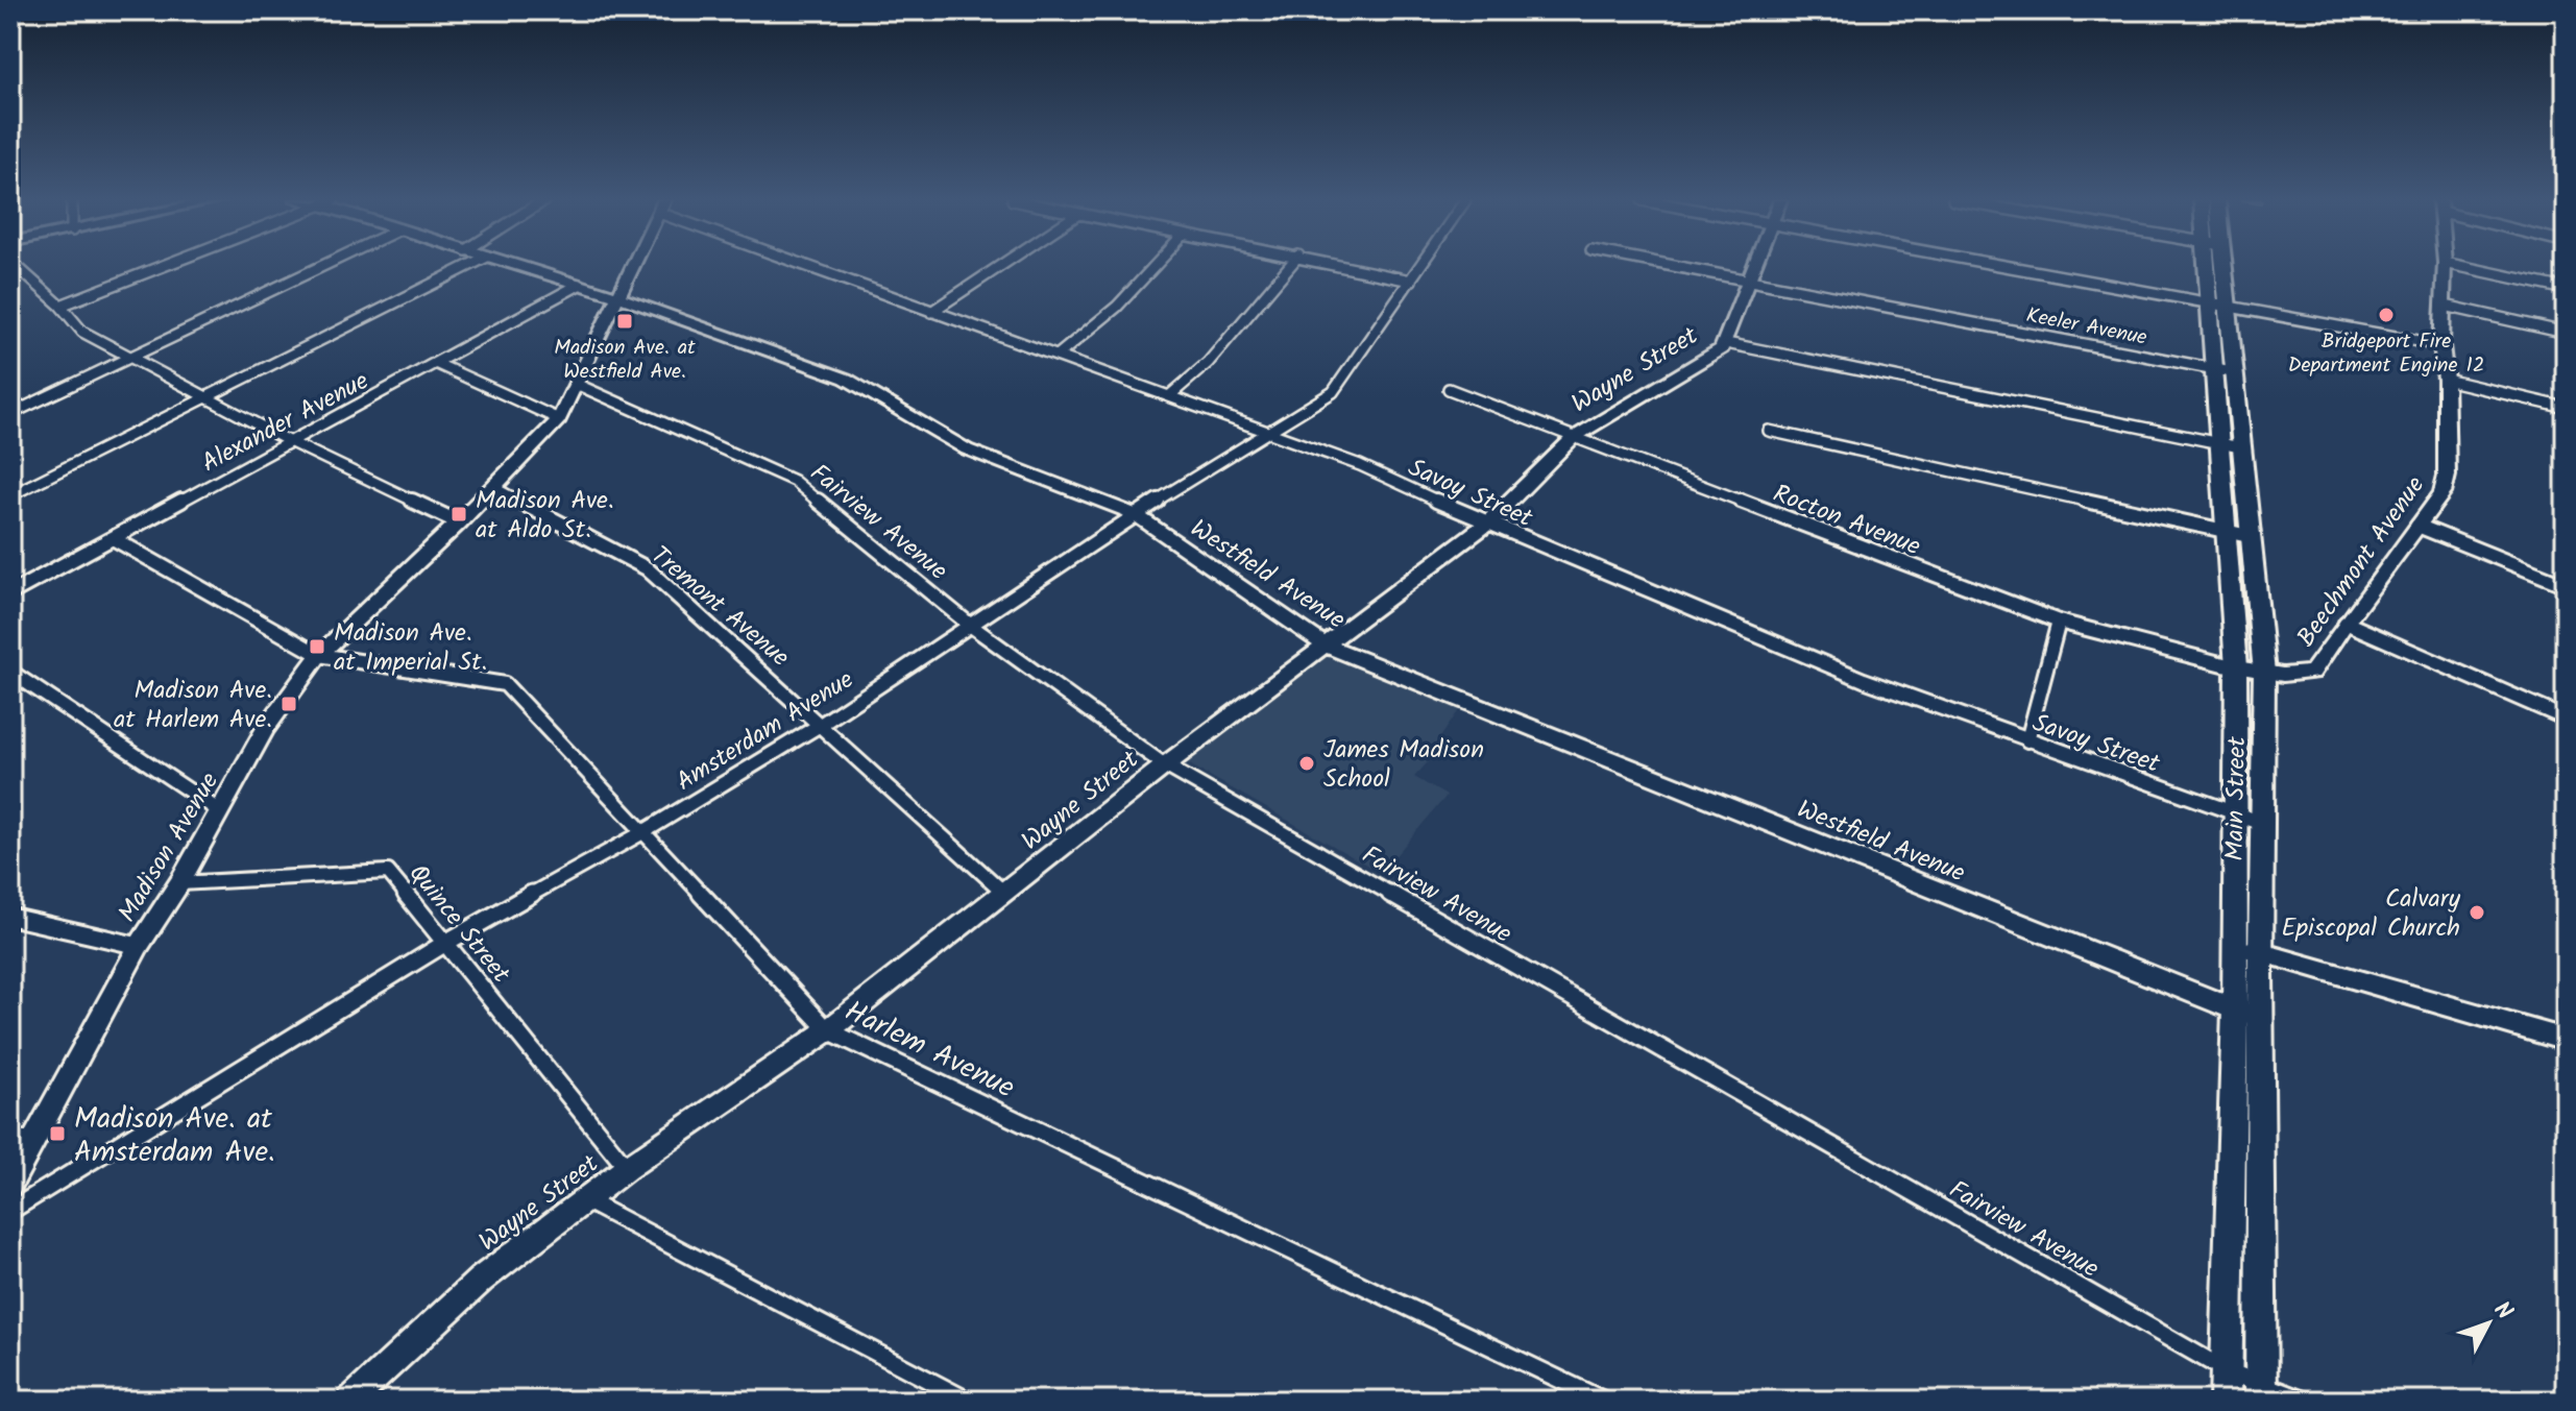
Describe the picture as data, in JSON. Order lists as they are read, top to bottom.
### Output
{
  "streets": {
    "main road": ["Main Street"],
    "street": [
      "Keeler Avenue",
      "Wayne Street",
      "Alexander Avenue",
      "Savoy Street",
      "Rocton Avenue",
      "Fairview Avenue",
      "Beechmont Avenue",
      "Westfield Avenue",
      "Tremont Avenue",
      "Amsterdam Avenue",
      "Madison Avenue",
      "Quince Street",
      "Harlem Avenue"
    ]
  },
  "crossings": [
    ["Keeler Avenue", "Wayne Street"],
    ["Keeler Avenue", "Main Street"],
    ["Wayne Street", "Savoy Street"],
    ["Wayne Street", "Rocton Avenue"],
    ["Wayne Street", "Fairview Avenue"],
    ["Wayne Street", "Westfield Avenue"],
    ["Wayne Street", "Tremont Avenue"],
    ["Wayne Street", "Quince Street"],
    ["Wayne Street", "Harlem Avenue"],
    ["Alexander Avenue", "Westfield Avenue"],
    ["Savoy Street", "Amsterdam Avenue"],
    ["Savoy Street", "Main Street"],
    ["Rocton Avenue", "Beechmont Avenue"],
    ["Rocton Avenue", "Main Street"],
    ["Fairview Avenue", "Amsterdam Avenue"],
    ["Fairview Avenue", "Main Street"],
    ["Fairview Avenue", "Madison Avenue"],
    ["Beechmont Avenue", "Main Street"],
    ["Westfield Avenue", "Amsterdam Avenue"],
    ["Westfield Avenue", "Main Street"],
    ["Westfield Avenue", "Madison Avenue"],
    ["Tremont Avenue", "Amsterdam Avenue"],
    ["Tremont Avenue", "Madison Avenue"],
    ["Amsterdam Avenue", "Quince Street"],
    ["Amsterdam Avenue", "Harlem Avenue"],
    ["Madison Avenue", "Quince Street"],
    ["Madison Avenue", "Harlem Avenue"]
  ],
  "places": {
    "other": ["Bridgeport Fire Department Engine 12", "James Madison School", "Calvary Episcopal Church"],
    "transit": [
      "Madison Ave. at Westfield Ave.",
      "Madison Ave. at Aldo St.",
      "Madison Ave. at Imperial St.",
      "Madison Ave. at Harlem Ave.",
      "Madison Ave. at Amsterdam Ave."
    ]
  },
  "north": "top right"
}
